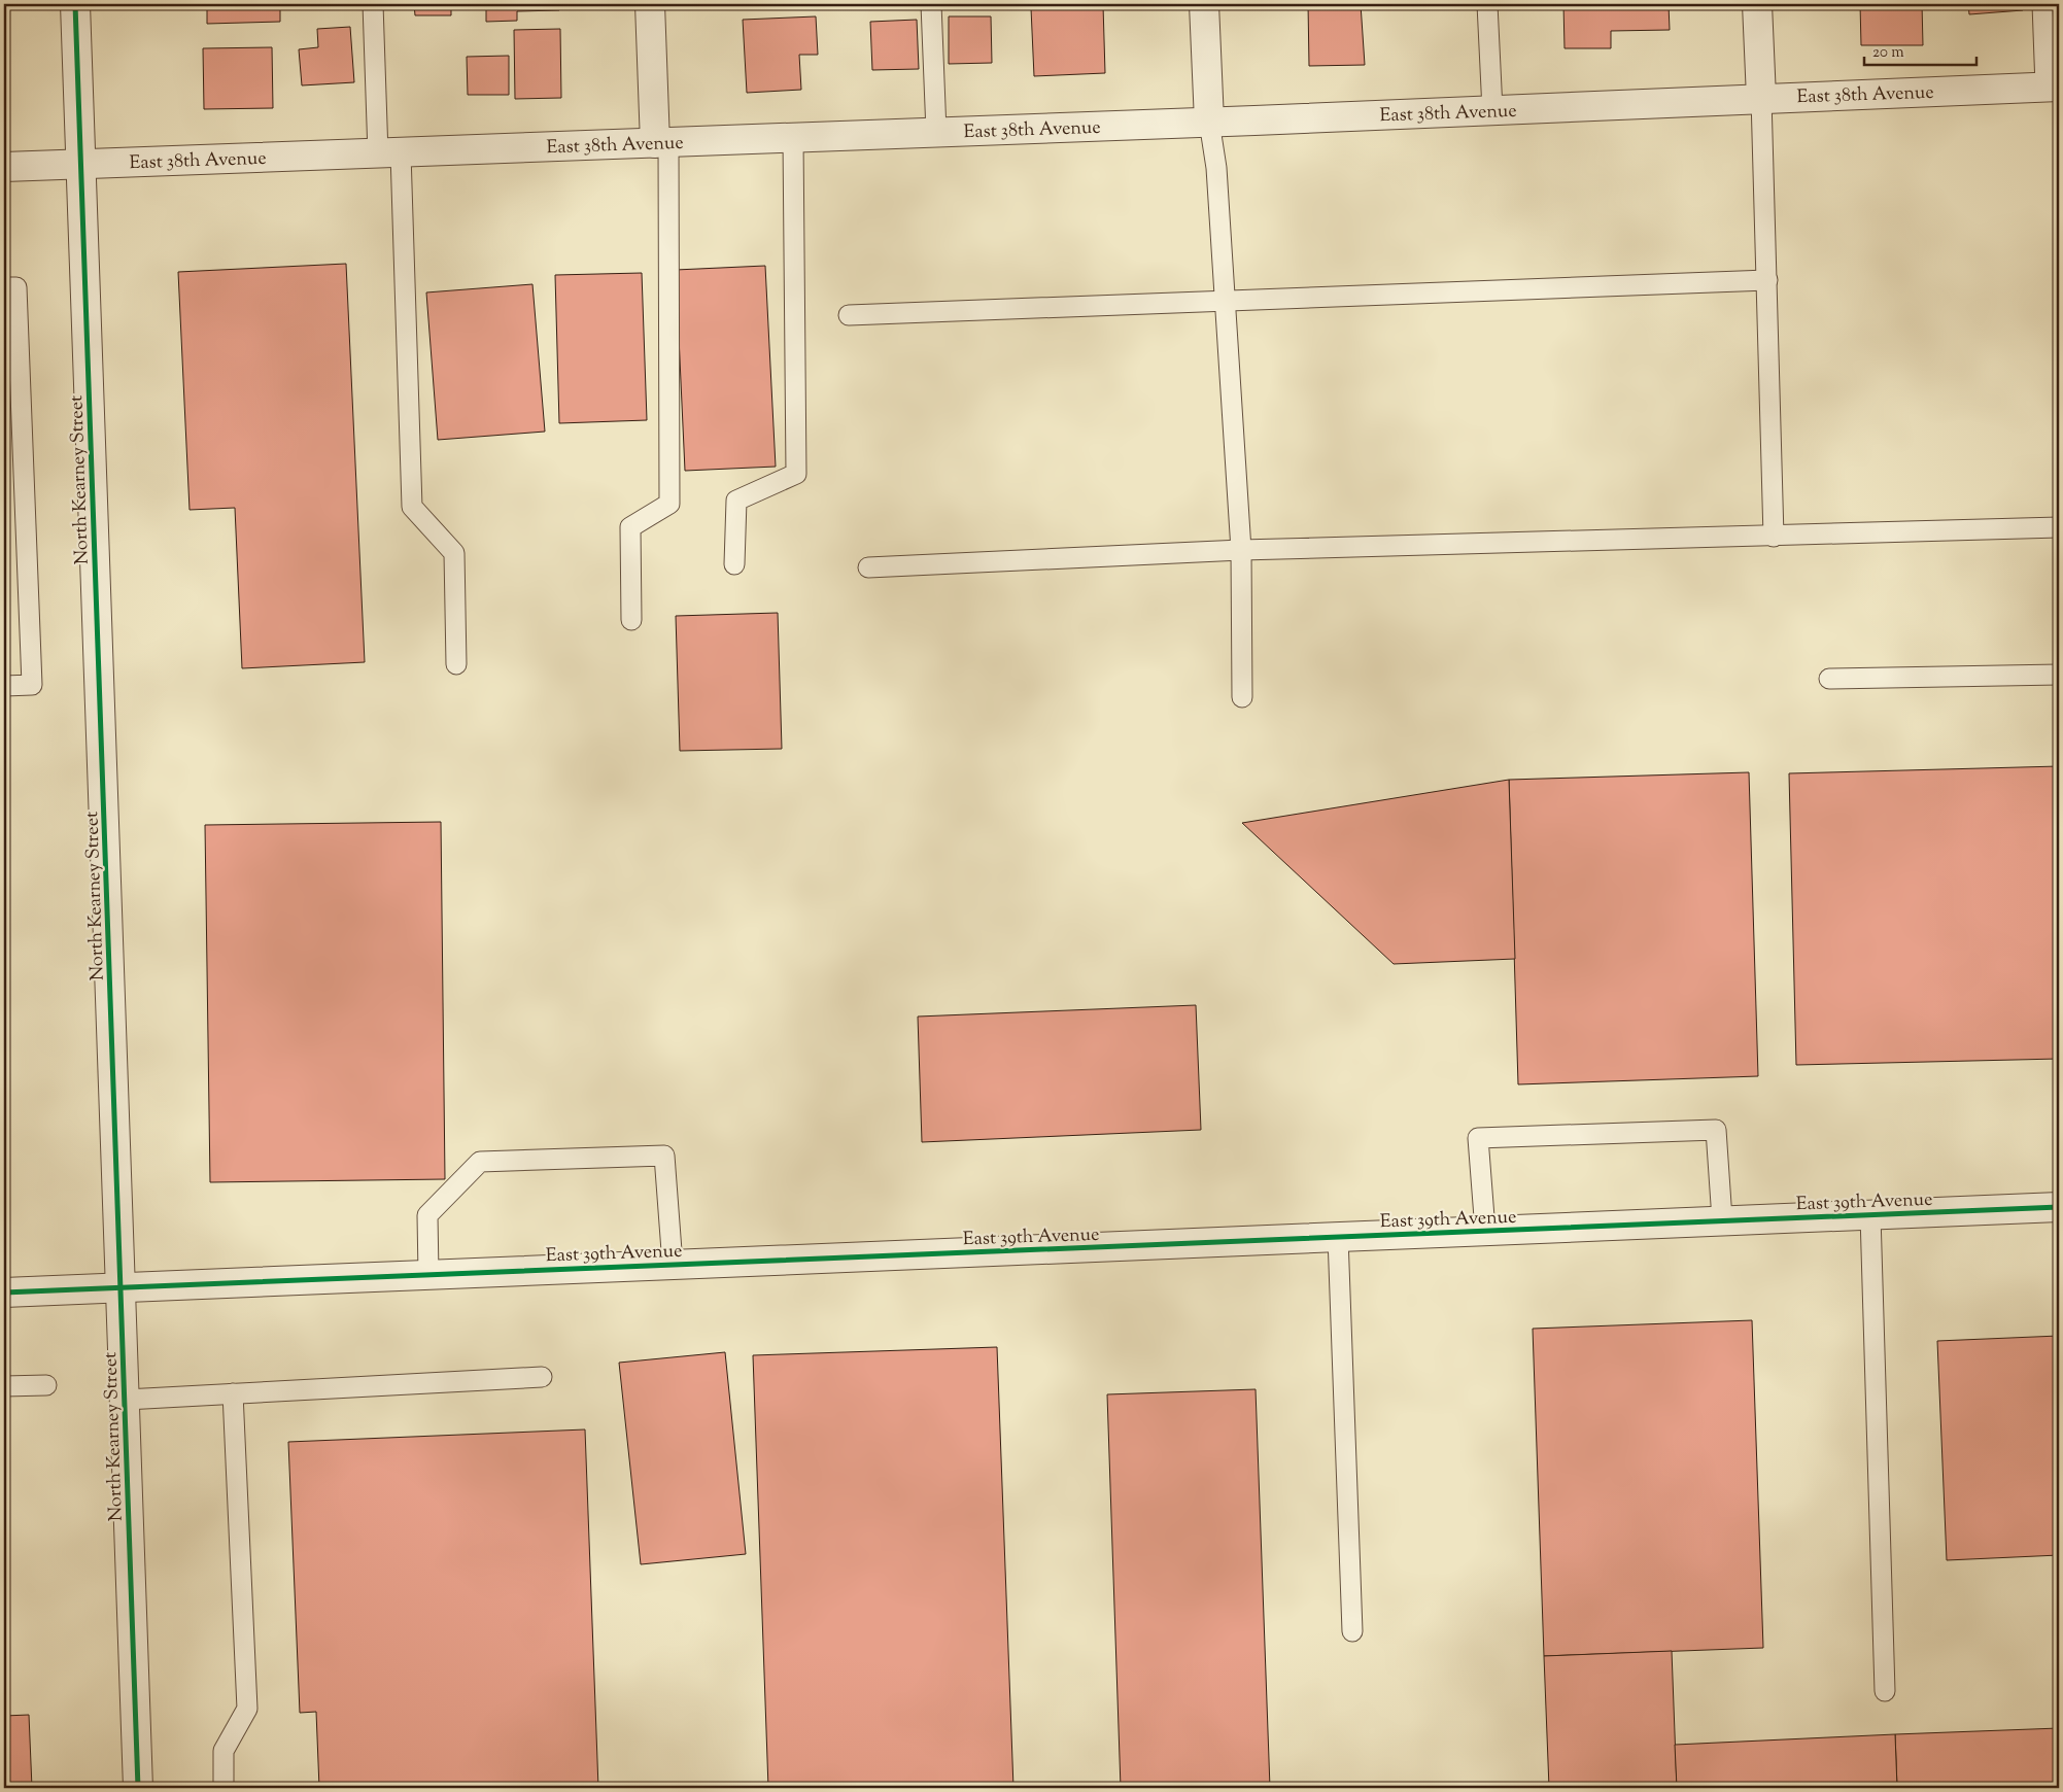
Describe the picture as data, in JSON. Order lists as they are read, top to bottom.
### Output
{
  "streets": {
    "street": ["East 38th Avenue", "North Kearney Street", "East 39th Avenue"]
  },
  "crossings": [
    ["East 38th Avenue", "North Kearney Street"],
    ["North Kearney Street", "East 39th Avenue"]
  ],
  "scale_bar": "20 m"
}
